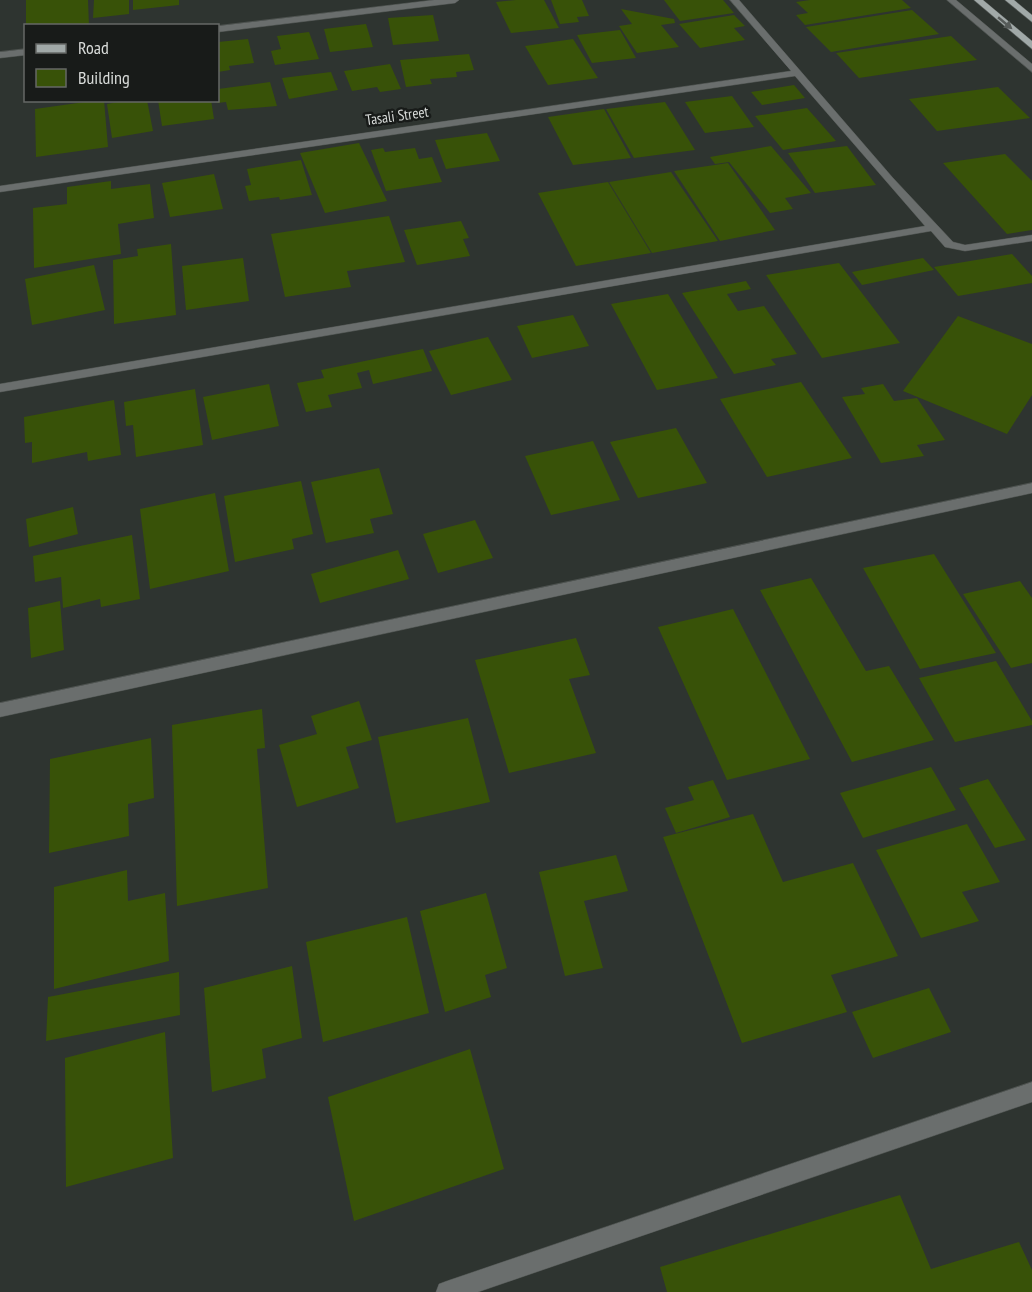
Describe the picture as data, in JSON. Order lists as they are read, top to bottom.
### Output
{
  "streets": {
    "street": ["Tasali Street"]
  },
  "legend": ["Road", "Building"]
}
